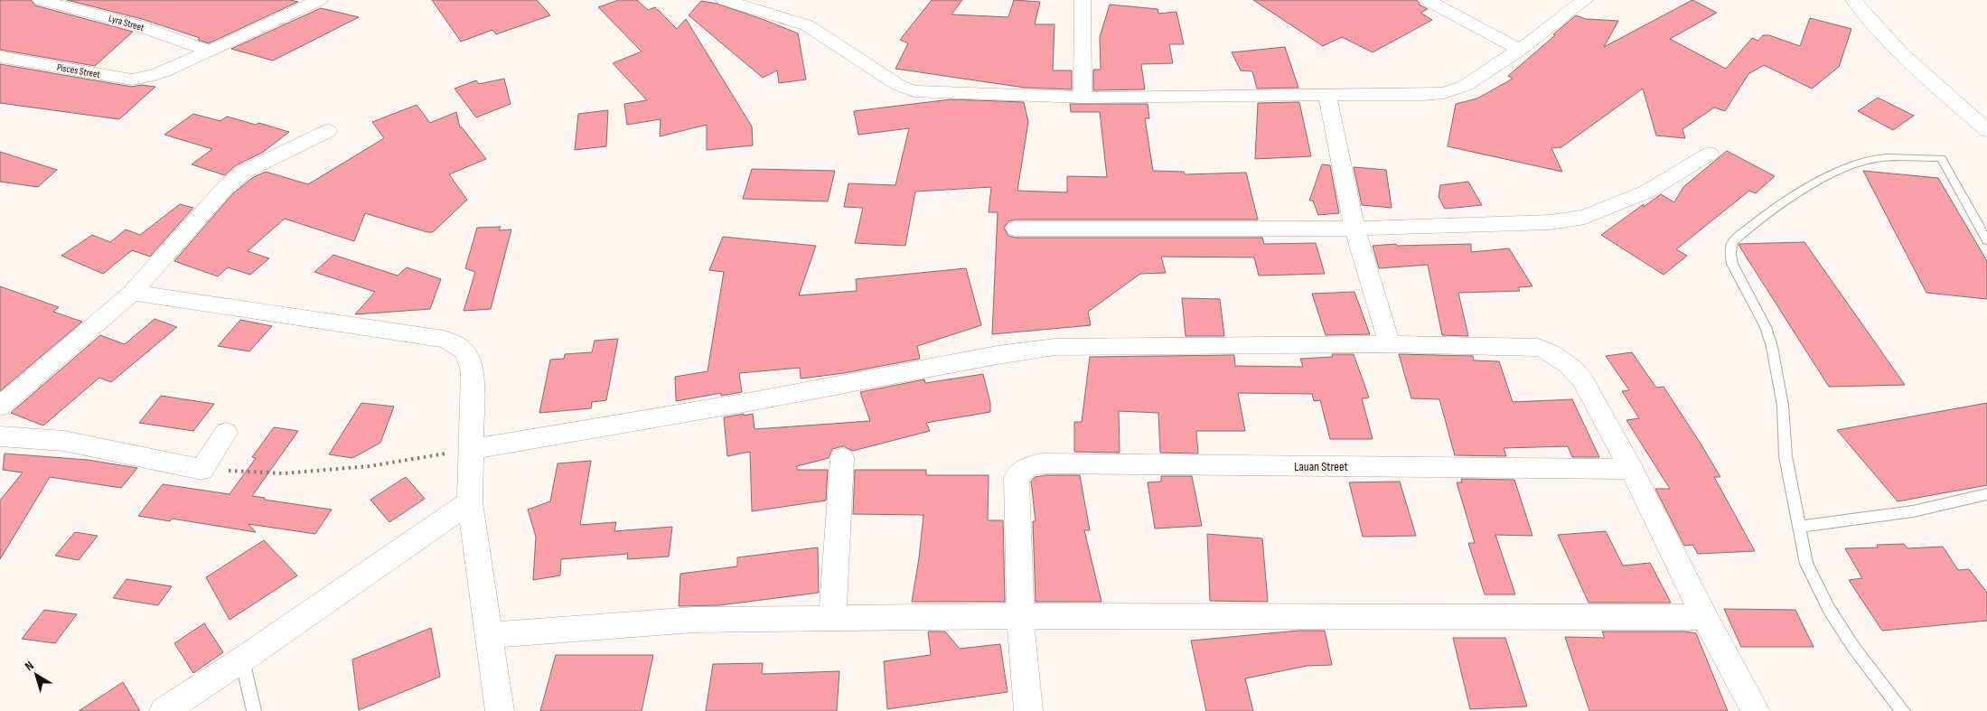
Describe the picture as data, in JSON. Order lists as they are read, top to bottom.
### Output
{
  "streets": {
    "street": ["Lyra Street", "Pisces Street", "Lauan Street"]
  },
  "crossings": [
    ["Lyra Street", "Pisces Street"]
  ],
  "north": "top left"
}
